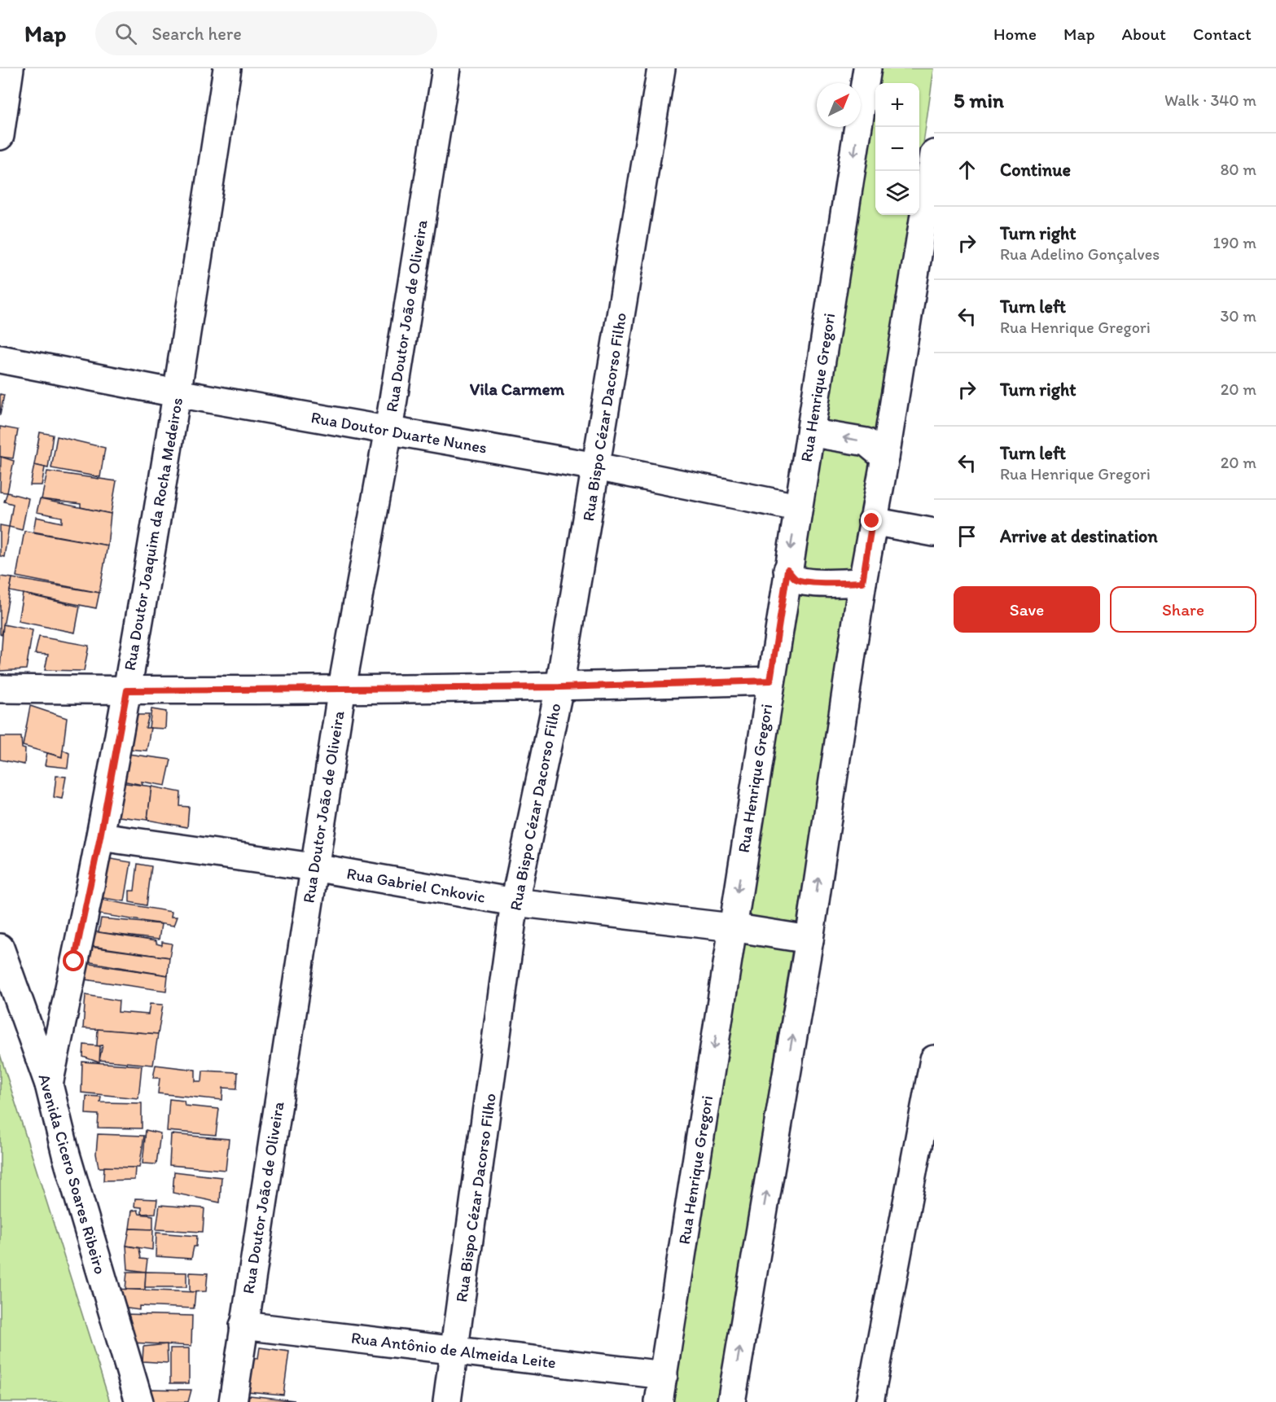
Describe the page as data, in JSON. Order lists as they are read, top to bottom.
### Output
{
  "streets": {
    "street": [
      "Rua Doutor João de Oliveira",
      "Rua Henrique Gregori",
      "Rua Bispo Cézar Dacorso Filho",
      "Rua Doutor Duarte Nunes",
      "Rua Doutor Joaquim da Rocha Medeiros",
      "Rua Gabriel Cnkovic",
      "Avenida Cicero Soares Ribeiro",
      "Rua Antônio de Almeida Leite"
    ]
  },
  "crossings": [
    ["Rua Doutor João de Oliveira", "Rua Doutor Duarte Nunes"],
    ["Rua Doutor João de Oliveira", "Rua Gabriel Cnkovic"],
    ["Rua Doutor João de Oliveira", "Rua Antônio de Almeida Leite"],
    ["Rua Henrique Gregori", "Rua Doutor Duarte Nunes"],
    ["Rua Henrique Gregori", "Rua Gabriel Cnkovic"],
    ["Rua Henrique Gregori", "Rua Antônio de Almeida Leite"],
    ["Rua Bispo Cézar Dacorso Filho", "Rua Doutor Duarte Nunes"],
    ["Rua Bispo Cézar Dacorso Filho", "Rua Gabriel Cnkovic"],
    ["Rua Bispo Cézar Dacorso Filho", "Rua Antônio de Almeida Leite"],
    ["Rua Doutor Duarte Nunes", "Rua Doutor Joaquim da Rocha Medeiros"],
    ["Rua Doutor Joaquim da Rocha Medeiros", "Rua Gabriel Cnkovic"],
    ["Rua Doutor Joaquim da Rocha Medeiros", "Avenida Cicero Soares Ribeiro"]
  ],
  "districts": ["Vila Carmem"],
  "north": "top right",
  "page": {
    "header": "Map",
    "search": "Search here",
    "nav": [
      "Home",
      "Map",
      "About",
      "Contact"
    ],
    "heading": ["5 min", "Walk · 340 m"],
    "map_buttons": ["+", "−"],
    "list": [
      ["Continue", "80 m"],
      ["Turn right", "Rua Adelino Gonçalves", "190 m"],
      ["Turn left", "Rua Henrique Gregori", "30 m"],
      ["Turn right", "20 m"],
      ["Turn left", "Rua Henrique Gregori", "20 m"],
      "Arrive at destination"
    ],
    "buttons": ["Save", "Share"]
  }
}
